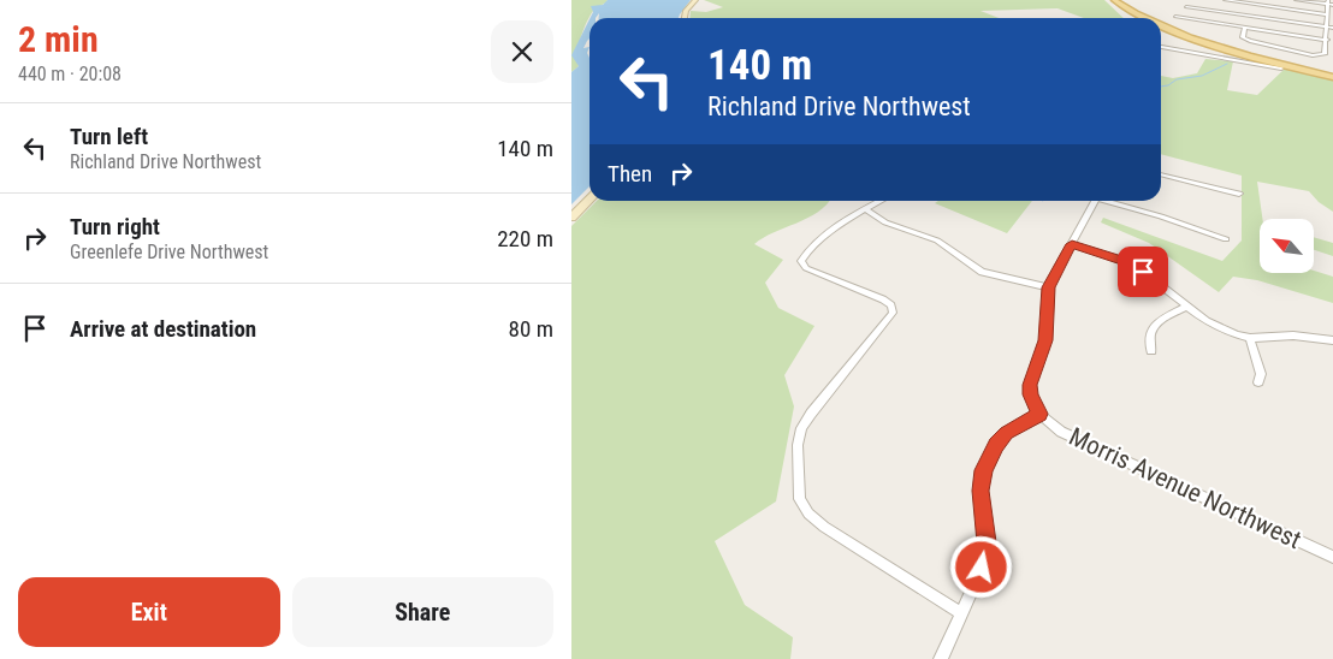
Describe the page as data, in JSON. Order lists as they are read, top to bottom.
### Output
{
  "streets": {
    "street": ["Morris Avenue Northwest"]
  },
  "north": "top left",
  "page": {
    "heading": ["2 min", "440 m · 20:08"],
    "turn": ["140 m", "Richland Drive Northwest"],
    "list": [
      {
        "name": "Turn left",
        "note": "Richland Drive Northwest",
        "value": "140 m"
      },
      {
        "name": "Turn right",
        "note": "Greenlefe Drive Northwest",
        "value": "220 m"
      },
      {
        "name": "Arrive at destination",
        "value": "80 m"
      }
    ],
    "then": "Then",
    "buttons": ["Exit", "Share"]
  }
}
